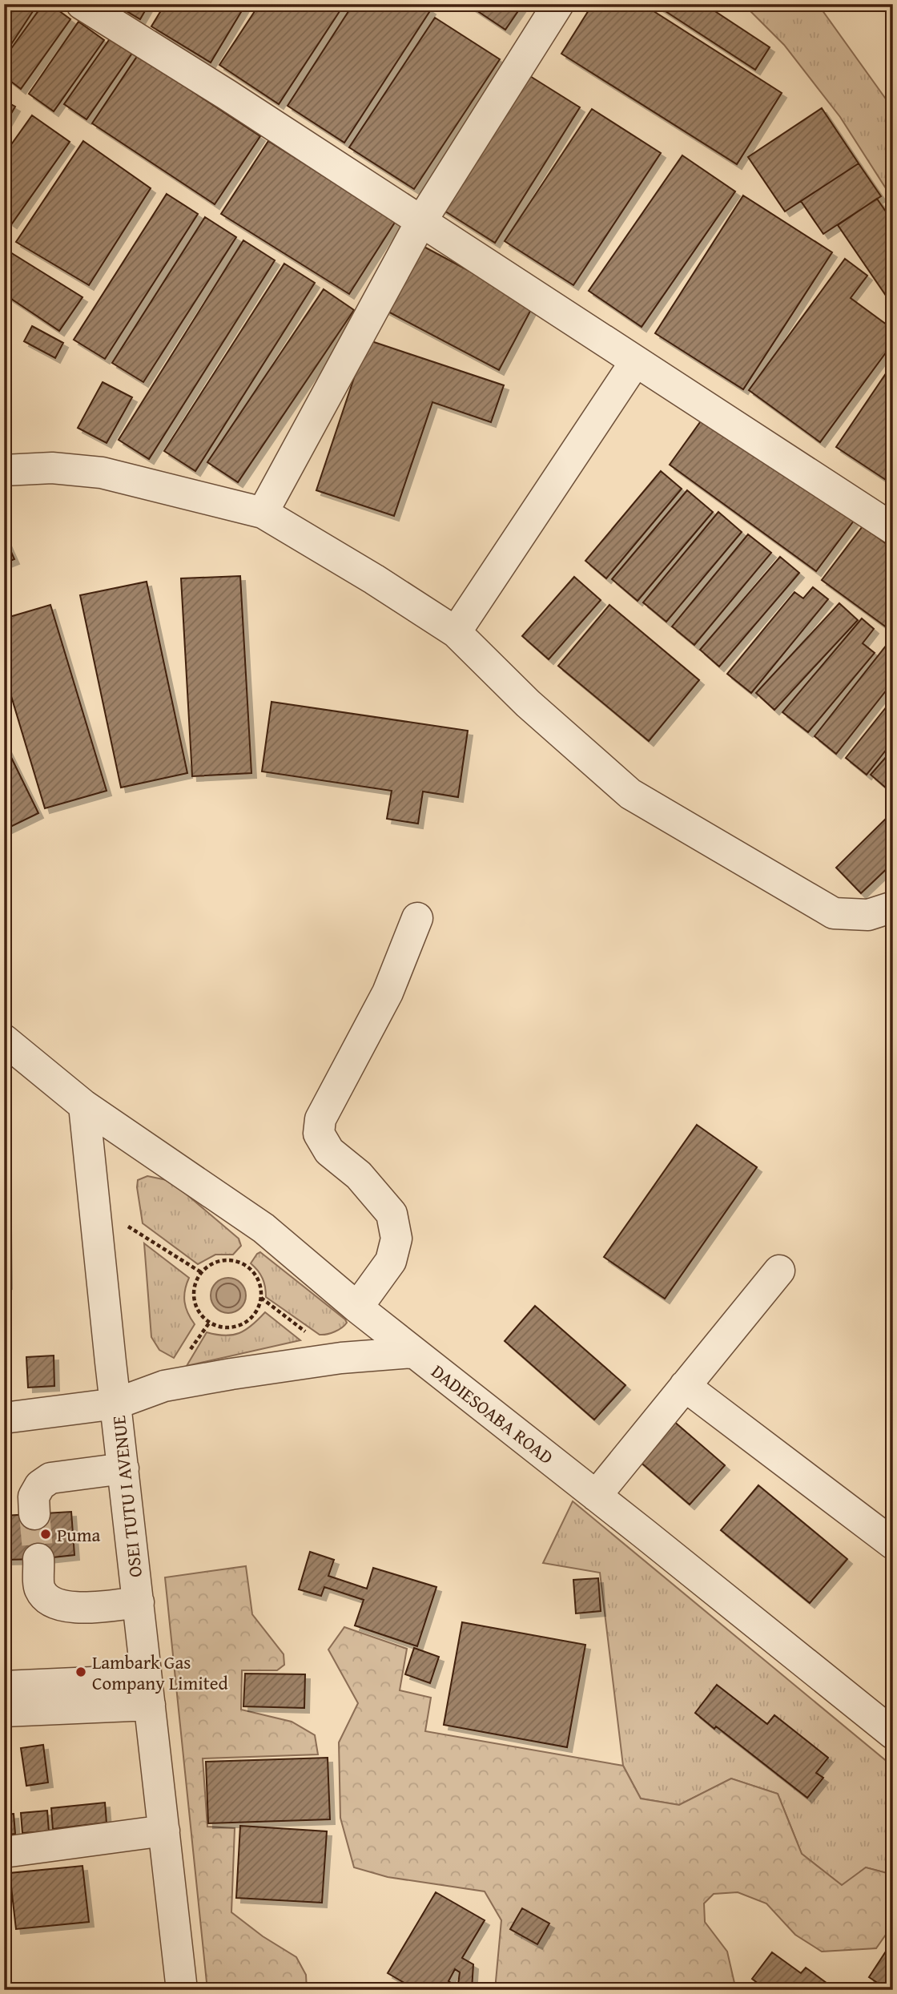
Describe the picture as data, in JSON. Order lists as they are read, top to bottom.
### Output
{
  "streets": {
    "street": ["DADIESOABA ROAD", "OSEI TUTU I AVENUE"]
  },
  "crossings": [
    ["DADIESOABA ROAD", "OSEI TUTU I AVENUE"]
  ],
  "places": ["Puma", "Lambark Gas Company Limited"]
}
